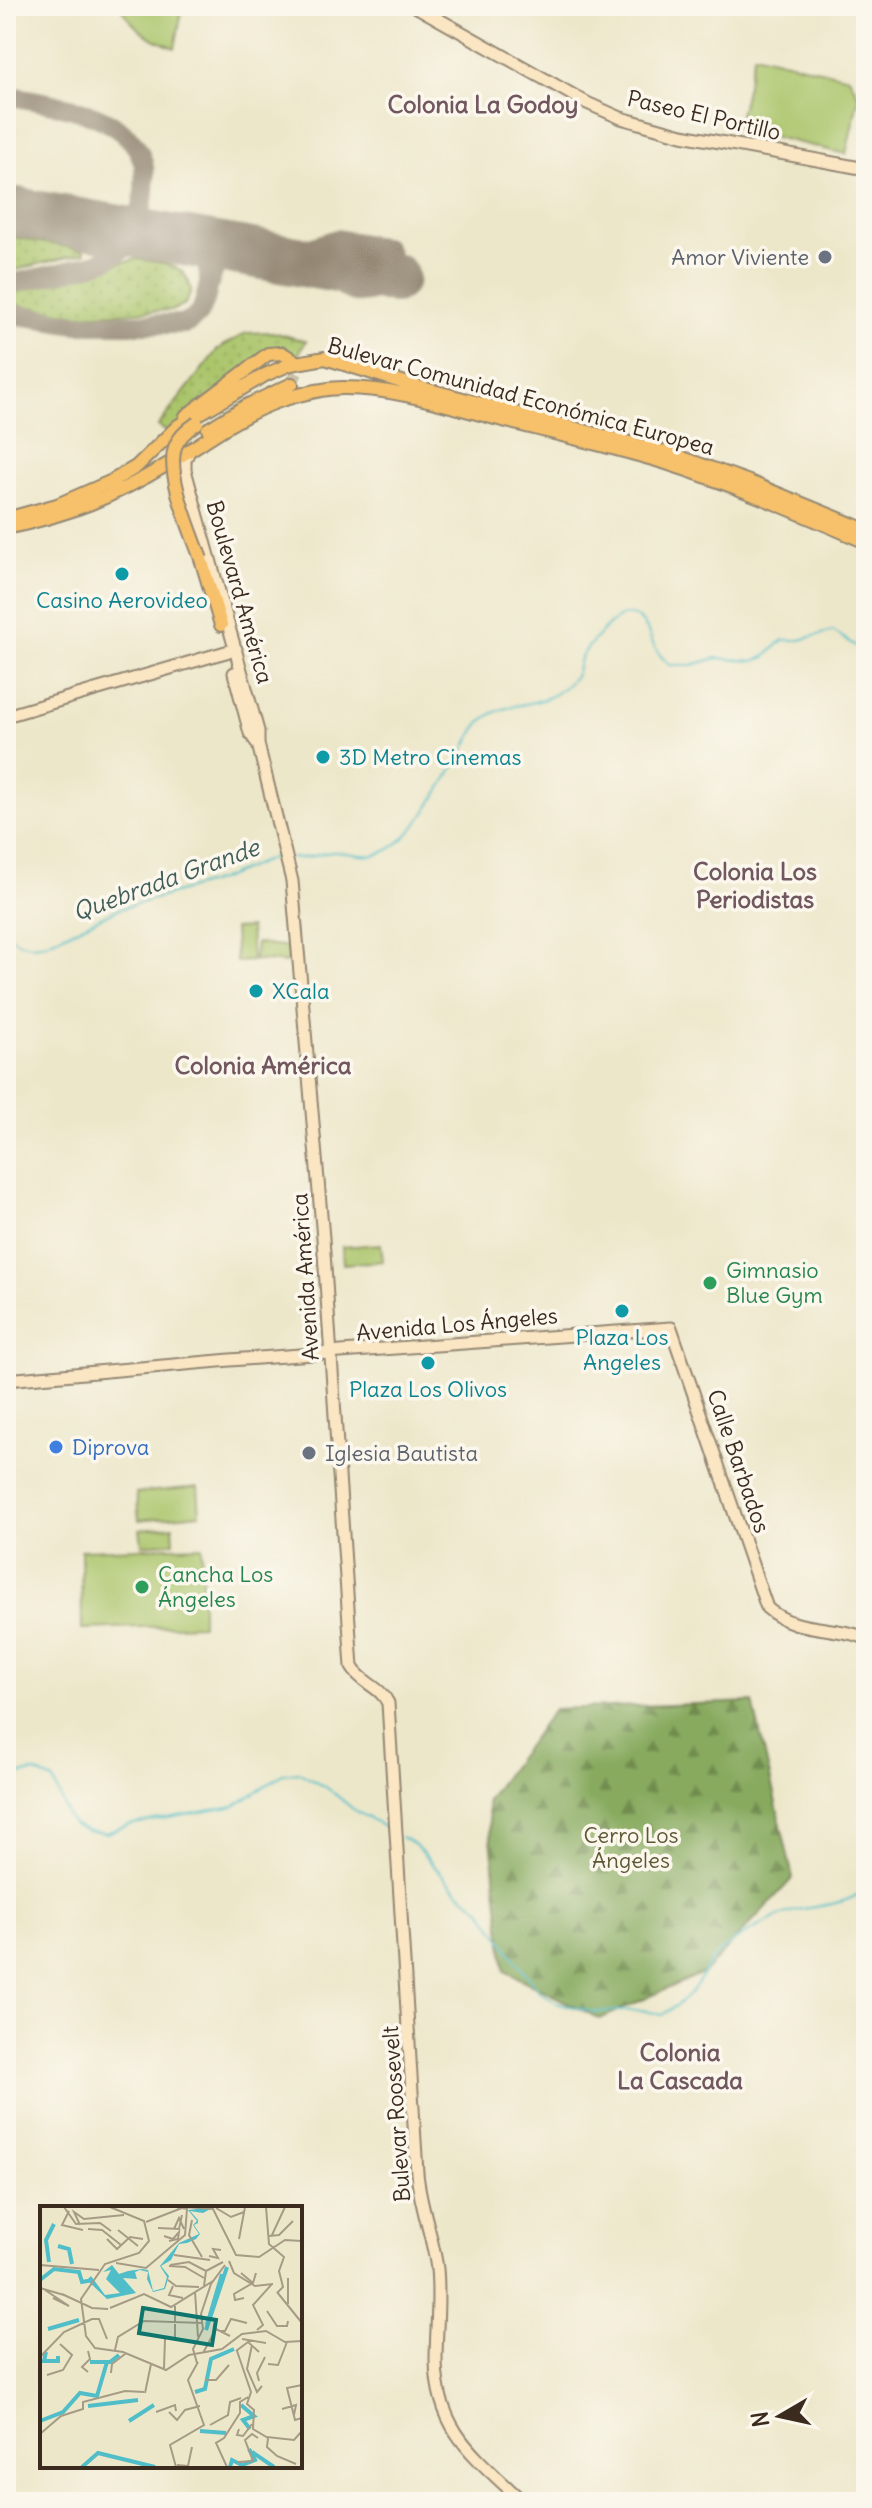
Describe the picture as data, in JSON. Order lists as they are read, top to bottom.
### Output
{
  "streets": {
    "main road": [
      "Paseo El Portillo",
      "Bulevar Comunidad Económica Europea",
      "Boulevard América",
      "Avenida América",
      "Avenida Los Ángeles",
      "Calle Barbados",
      "Bulevar Roosevelt"
    ]
  },
  "crossings": [
    ["Bulevar Comunidad Económica Europea", "Boulevard América"],
    ["Boulevard América", "Avenida América"],
    ["Avenida América", "Avenida Los Ángeles"],
    ["Avenida América", "Bulevar Roosevelt"],
    ["Avenida Los Ángeles", "Calle Barbados"]
  ],
  "districts": [
    "Colonia La Godoy",
    "Colonia Los Periodistas",
    "Colonia América",
    "Colonia La Cascada"
  ],
  "water": ["Quebrada Grande"],
  "parks": ["Cerro Los Ángeles"],
  "places": [
    "Amor Viviente",
    "Casino Aerovideo",
    "3D Metro Cinemas",
    "XCala",
    "Gimnasio Blue Gym",
    "Plaza Los Angeles",
    "Plaza Los Olivos",
    "Diprova",
    "Iglesia Bautista",
    "Cancha Los Ángeles"
  ],
  "north": "left"
}
